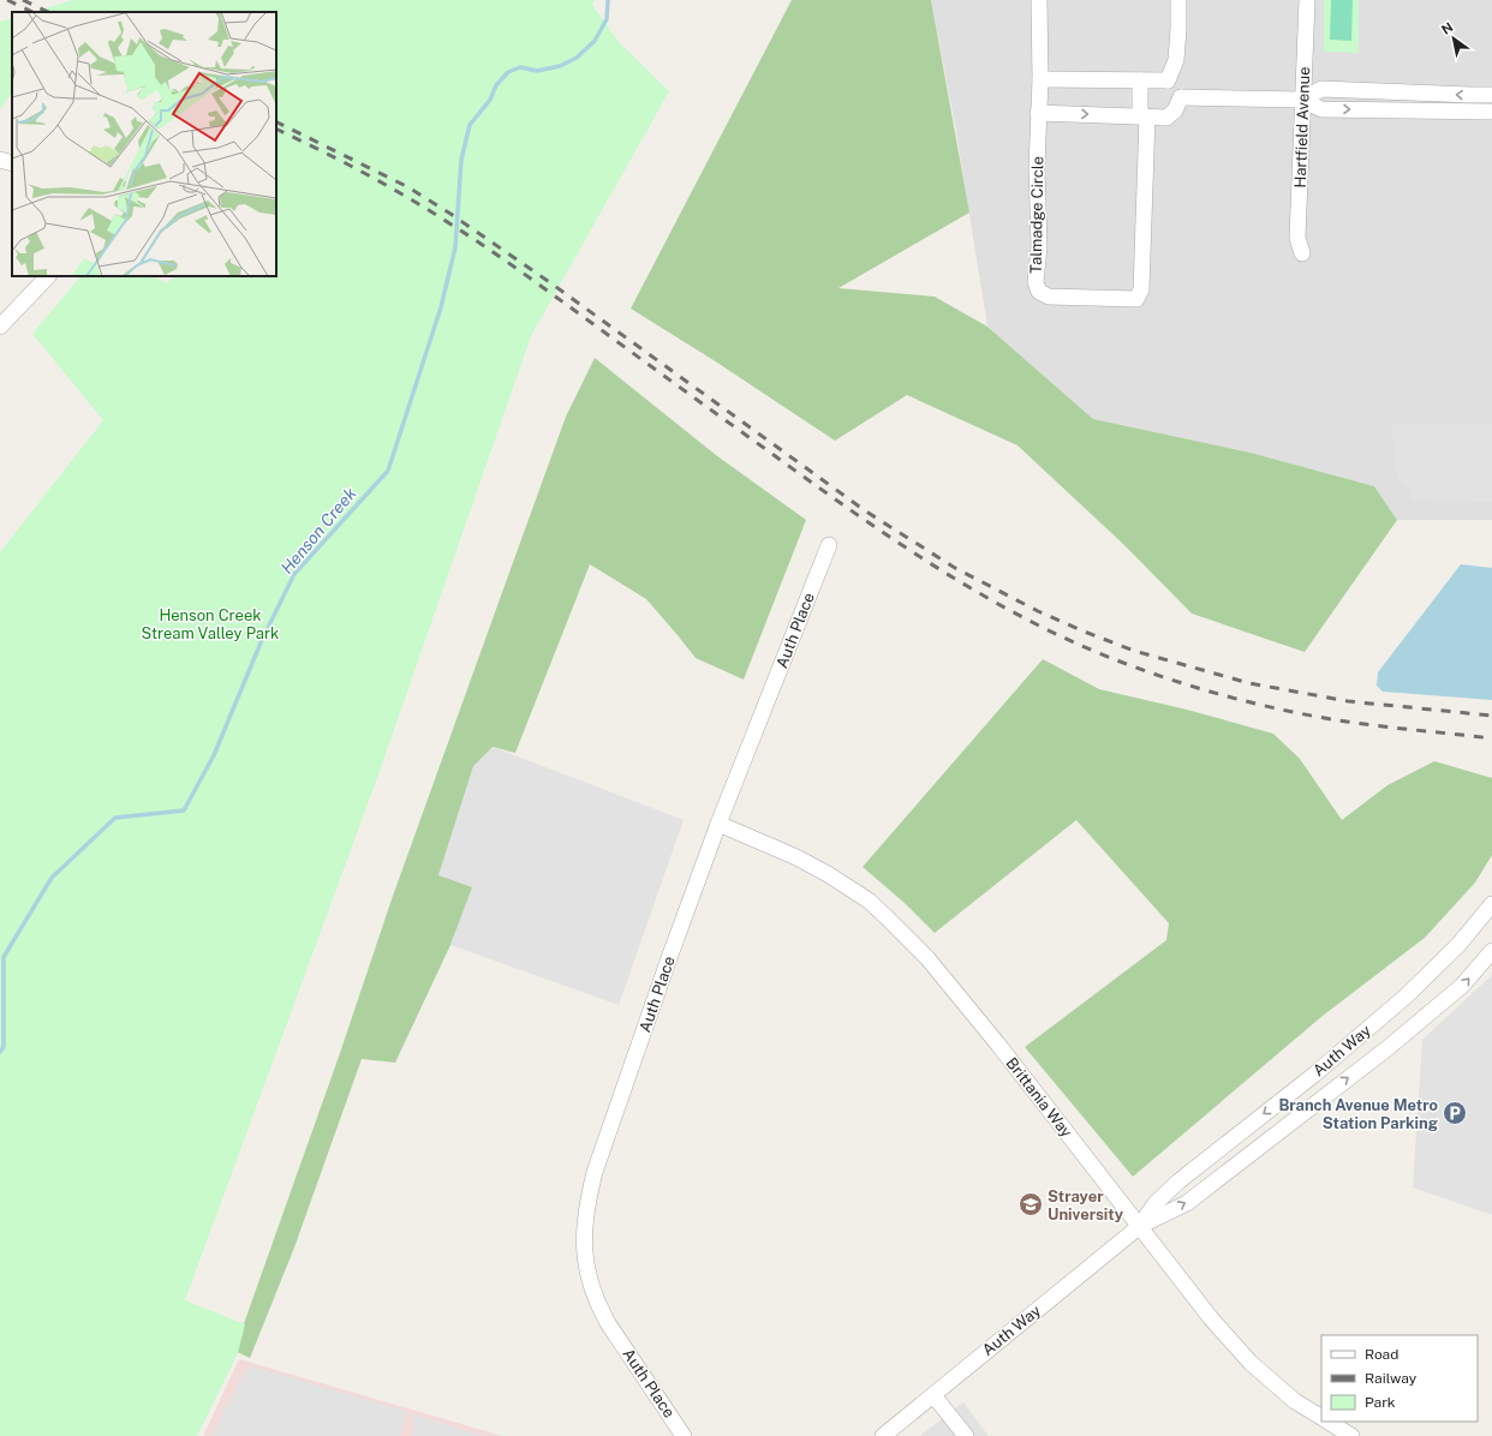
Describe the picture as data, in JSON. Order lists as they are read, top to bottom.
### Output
{
  "streets": {
    "street": [
      "Hartfield Avenue",
      "Talmadge Circle",
      "Auth Place",
      "Auth Way",
      "Brittania Way"
    ]
  },
  "crossings": [
    ["Auth Place", "Brittania Way"],
    ["Auth Way", "Brittania Way"]
  ],
  "water": ["Henson Creek"],
  "parks": ["Henson Creek Stream Valley Park"],
  "places": {
    "parking": ["Branch Avenue Metro Station Parking"],
    "school or university": ["Strayer University"]
  },
  "legend": ["Road", "Railway", "Park"],
  "north": "top left"
}
